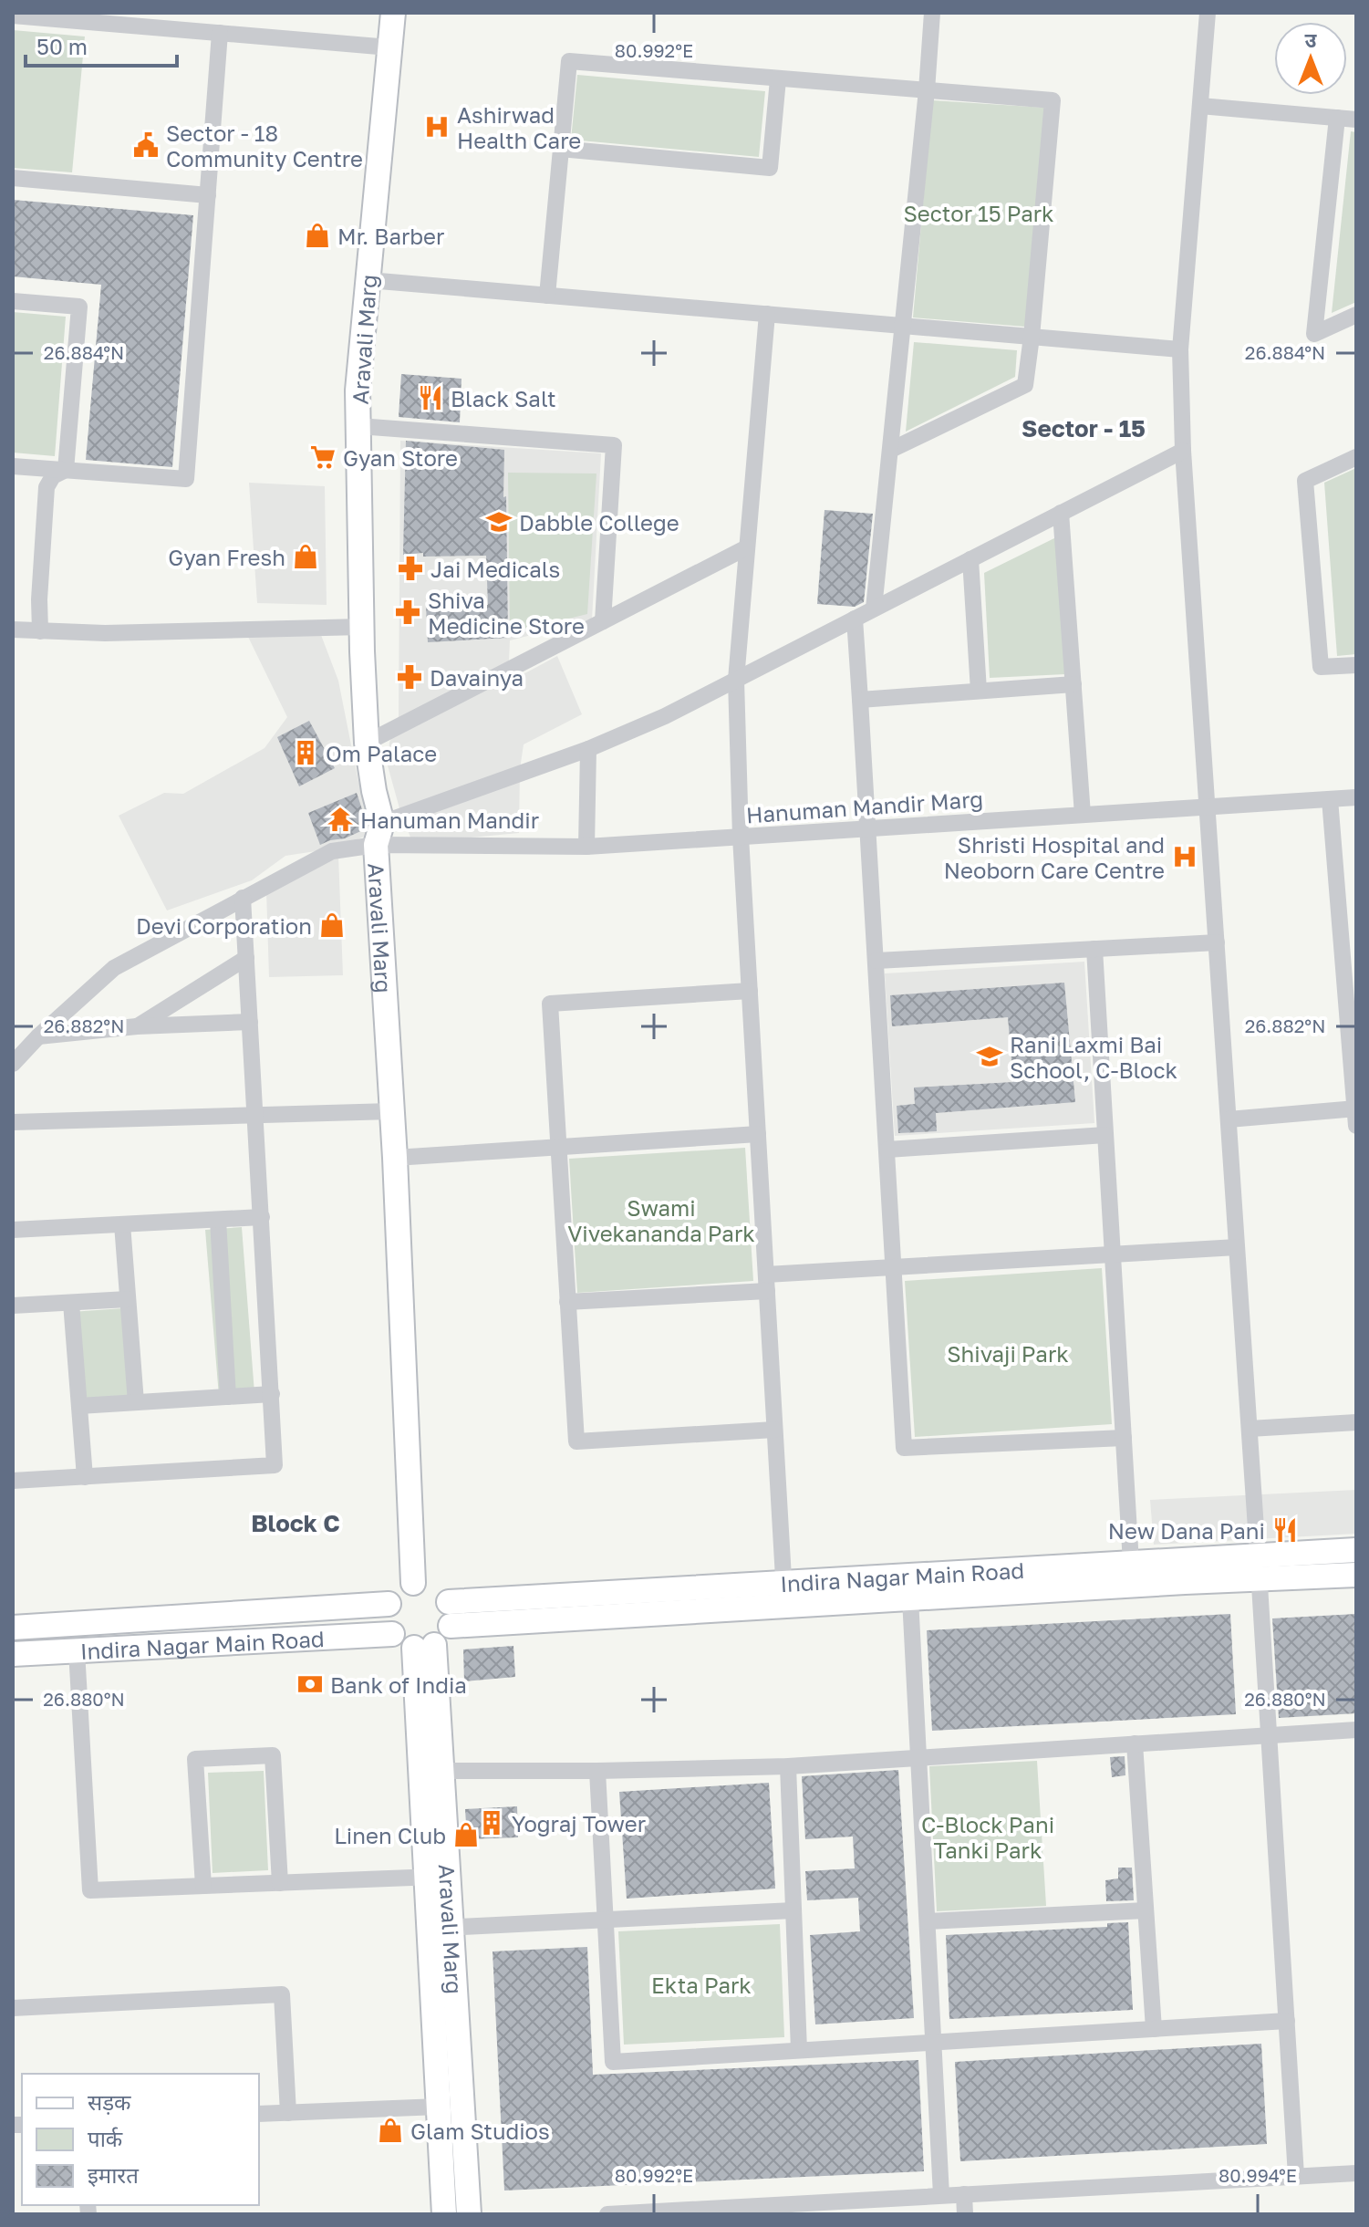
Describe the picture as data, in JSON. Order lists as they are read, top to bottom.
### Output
{
  "streets": {
    "street": ["Aravali Marg", "Hanuman Mandir Marg", "Indira Nagar Main Road"]
  },
  "crossings": [
    ["Aravali Marg", "Hanuman Mandir Marg"],
    ["Aravali Marg", "Indira Nagar Main Road"]
  ],
  "districts": ["Sector - 15", "Block C"],
  "parks": [
    "Sector 15 Park",
    "Swami Vivekananda Park",
    "Shivaji Park",
    "C-Block Pani Tanki Park",
    "Ekta Park"
  ],
  "places": {
    "hospital": ["Ashirwad Health Care", "Shristi Hospital and Neoborn Care Centre"],
    "public building": ["Sector - 18 Community Centre"],
    "shop": [
      "Mr. Barber",
      "Gyan Fresh",
      "Devi Corporation",
      "Linen Club",
      "Glam Studios"
    ],
    "restaurant": ["Black Salt", "New Dana Pani"],
    "supermarket": ["Gyan Store"],
    "school or university": ["Dabble College", "Rani Laxmi Bai School, C-Block"],
    "pharmacy": ["Jai Medicals", "Shiva Medicine Store", "Davainya"],
    "building": ["Om Palace", "Yograj Tower"],
    "temple": ["Hanuman Mandir"],
    "bank": ["Bank of India"]
  },
  "legend": ["सड़क", "पार्क", "इमारत"],
  "scale_bar": "50 m",
  "north": "top",
  "coordinates": [
    "80.992°E",
    "26.884°N",
    "26.882°N",
    "26.880°N",
    "80.994°E"
  ]
}
